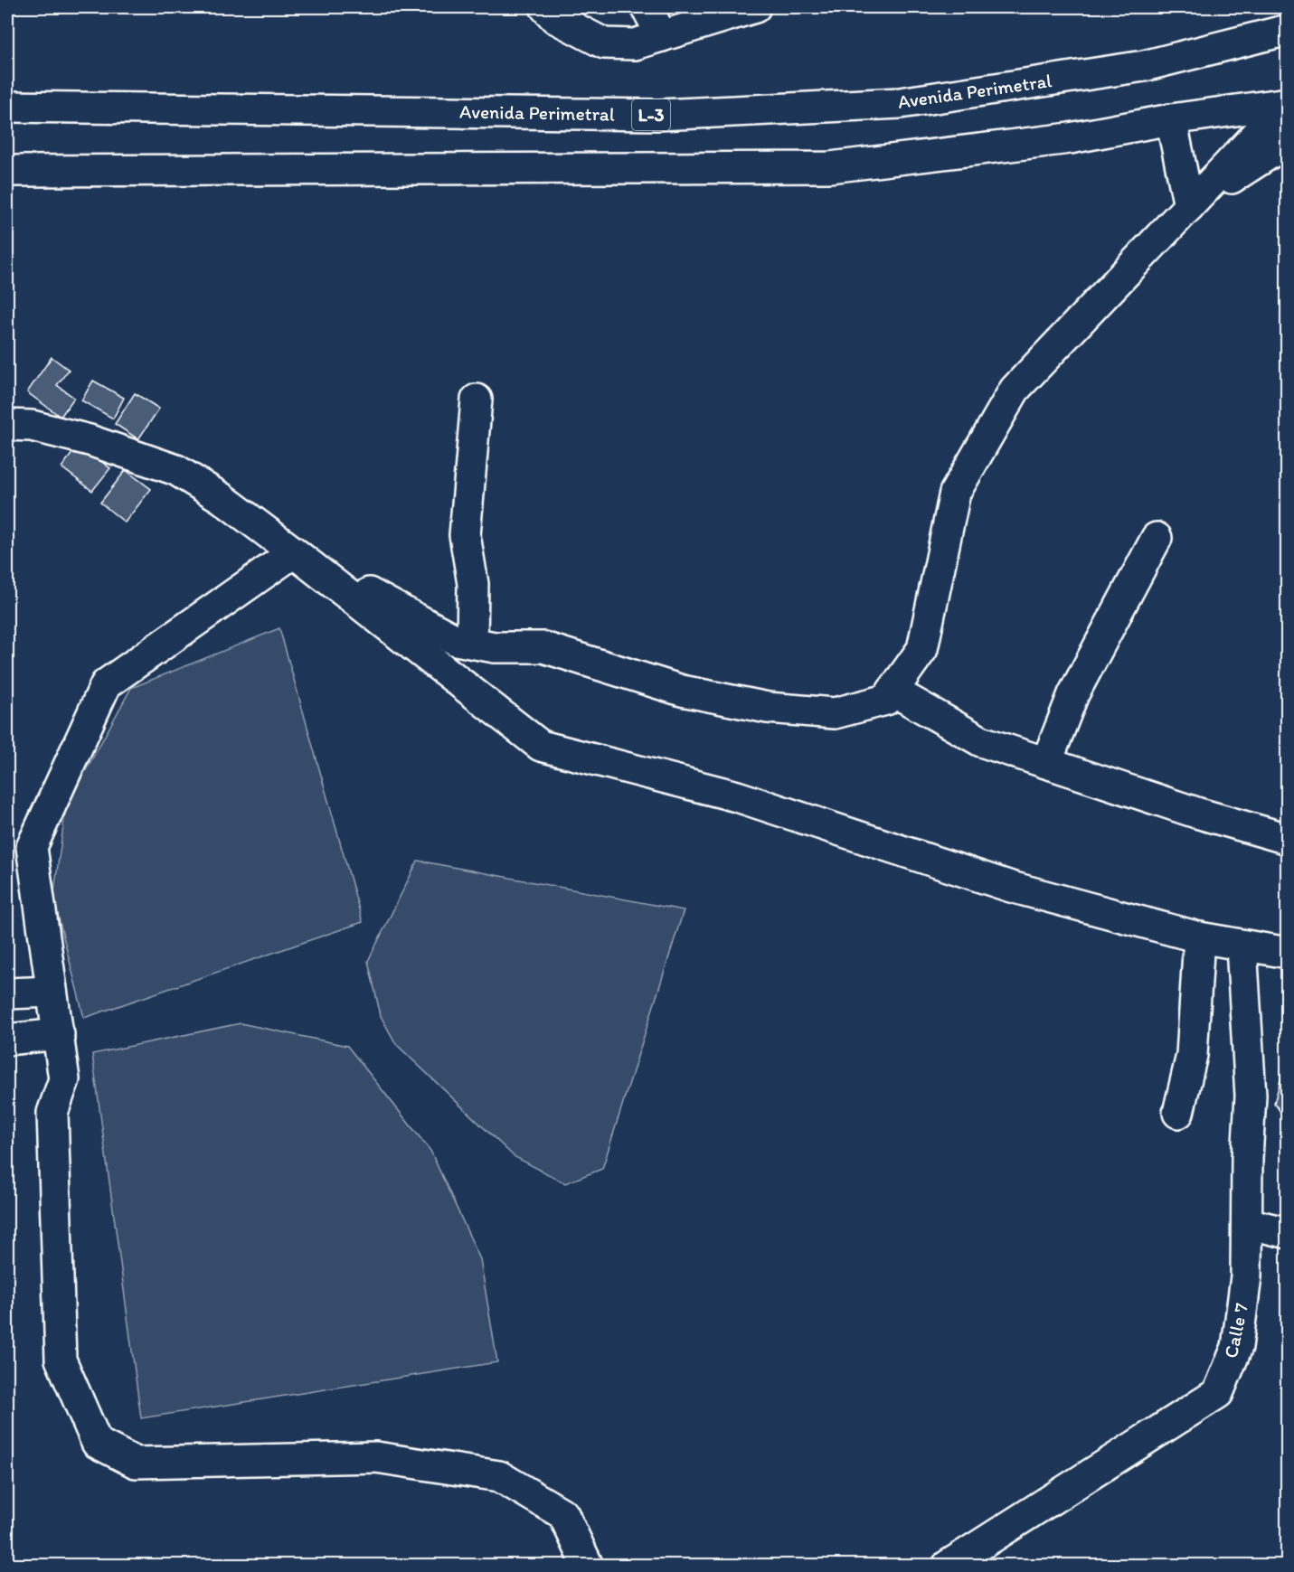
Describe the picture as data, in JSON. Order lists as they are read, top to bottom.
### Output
{
  "streets": {
    "main road": ["Avenida Perimetral", "L-3", "Calle 7"]
  }
}
